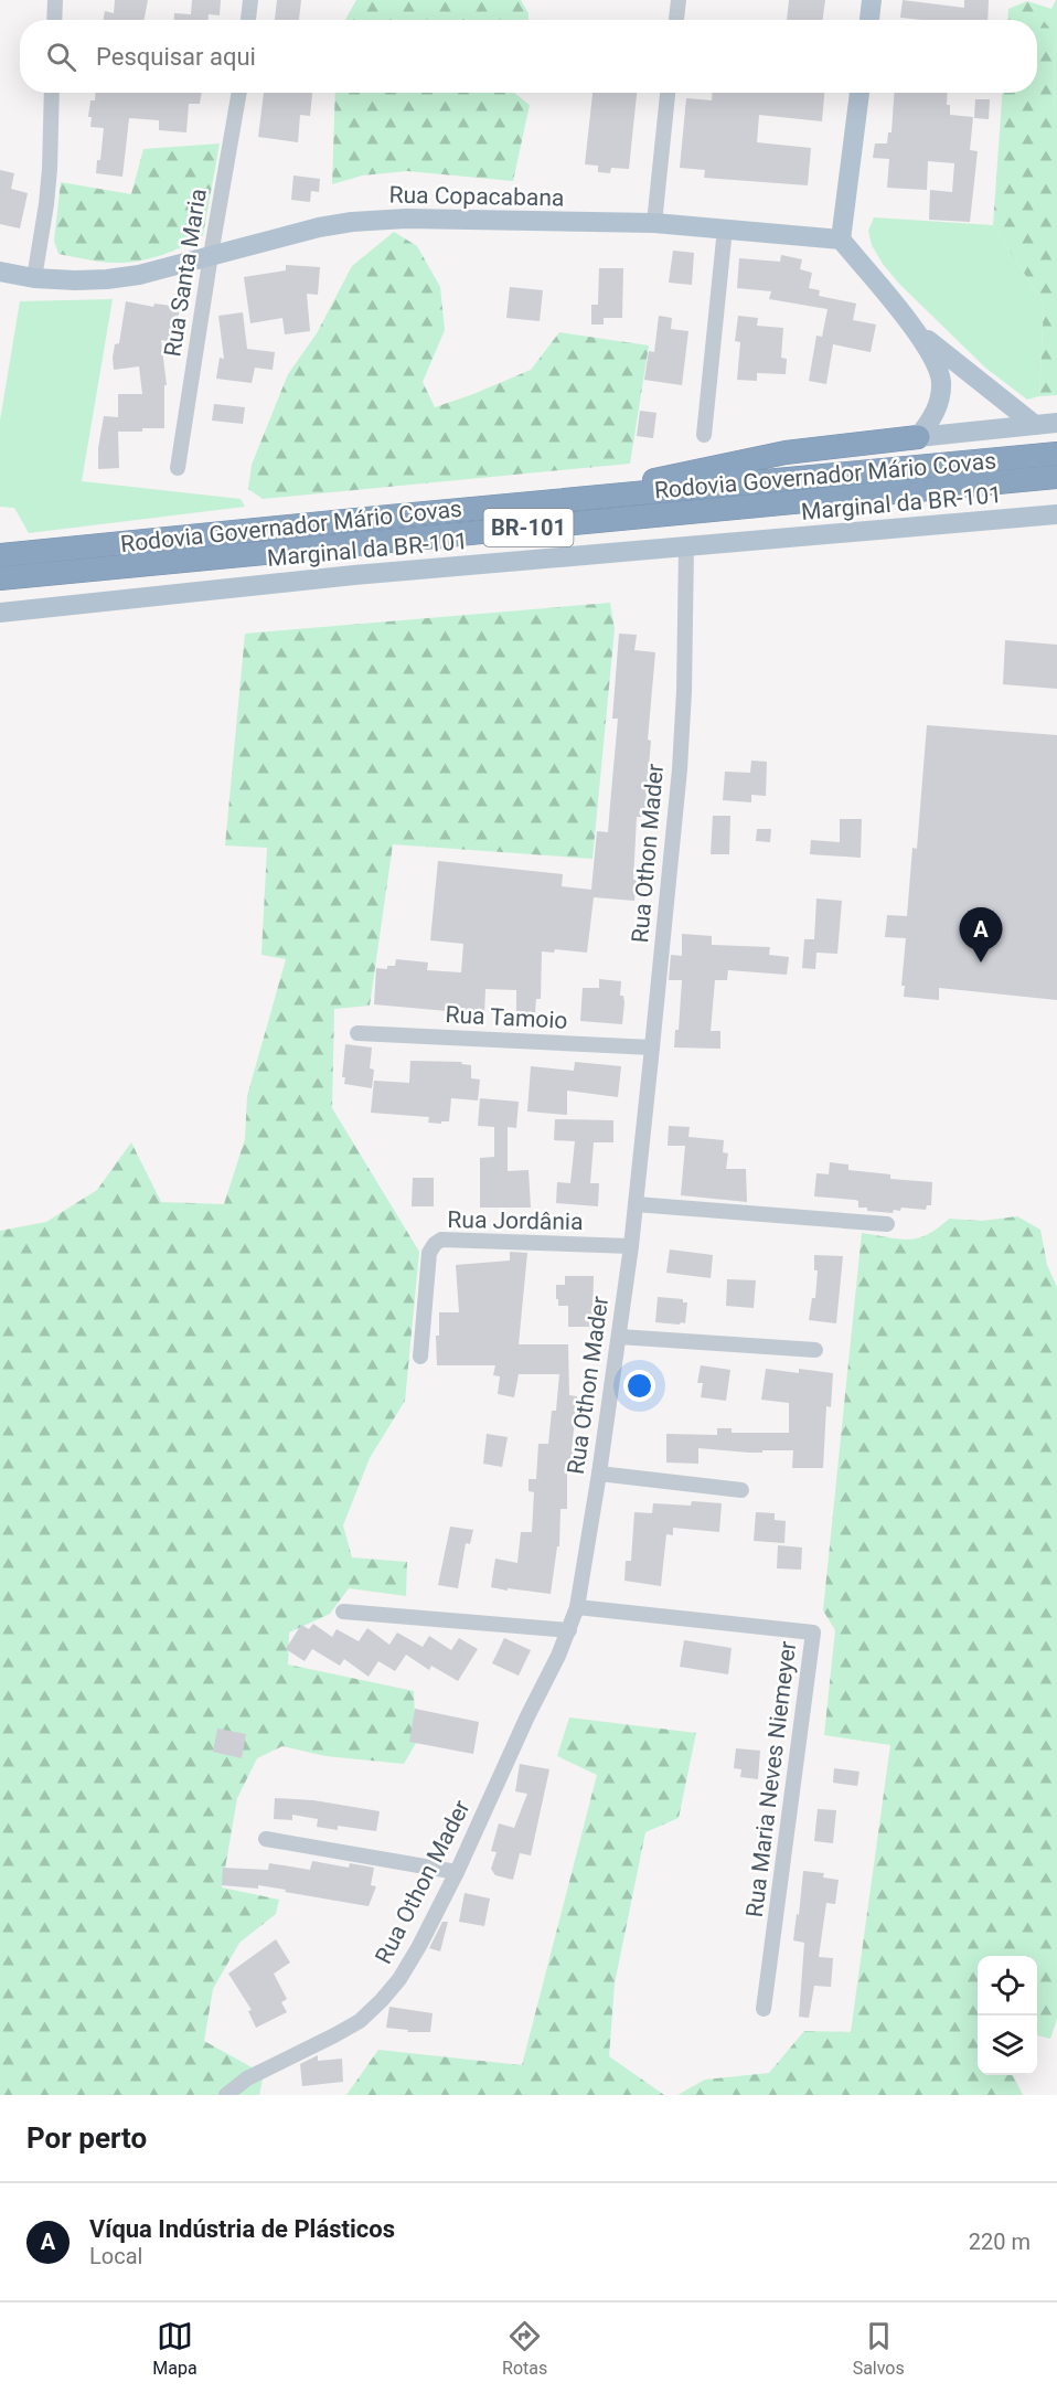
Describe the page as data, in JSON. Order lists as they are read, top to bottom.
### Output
{
  "streets": {
    "highway": ["Rodovia Governador Mário Covas", "BR-101"],
    "main road": ["Rua Copacabana", "Marginal da BR-101"],
    "street": [
      "Rua Santa Maria",
      "Rua Othon Mader",
      "Rua Tamoio",
      "Rua Jordânia",
      "Rua Maria Neves Niemeyer"
    ]
  },
  "crossings": [
    ["Rua Copacabana", "Rua Santa Maria"],
    ["Marginal da BR-101", "Rua Othon Mader"],
    ["Rua Othon Mader", "Rua Tamoio"],
    ["Rua Othon Mader", "Rua Jordânia"],
    ["Rua Othon Mader", "Rua Maria Neves Niemeyer"]
  ],
  "page": {
    "search": "Pesquisar aqui",
    "pins": "A",
    "heading": "Por perto",
    "list": [
      {
        "mark": "A",
        "name": "Víqua Indústria de Plásticos",
        "note": "Local",
        "value": "220 m"
      }
    ],
    "nav": ["Mapa", "Rotas", "Salvos"]
  }
}
